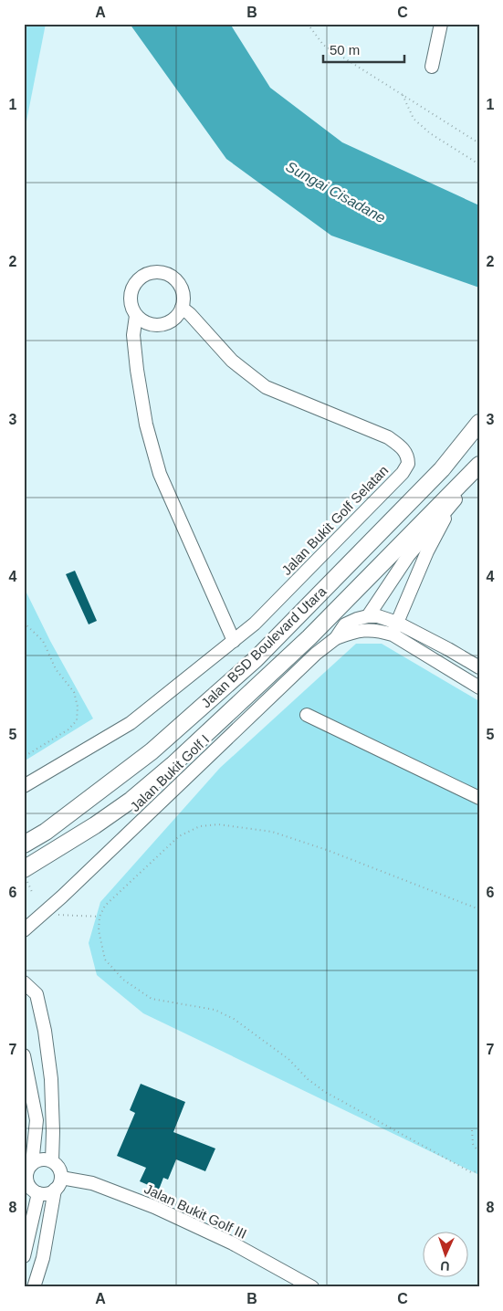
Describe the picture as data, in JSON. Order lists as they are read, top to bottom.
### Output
{
  "streets": {
    "main road": ["Jalan BSD Boulevard Utara"],
    "street": ["Jalan Bukit Golf Selatan", "Jalan Bukit Golf I", "Jalan Bukit Golf III"]
  },
  "water": ["Sungai Cisadane"],
  "scale_bar": "50 m",
  "north": "bottom",
  "grid": {
    "columns": ["A", "B", "C"],
    "rows": [
      "1",
      "2",
      "3",
      "4",
      "5",
      "6",
      "7",
      "8"
    ]
  }
}
